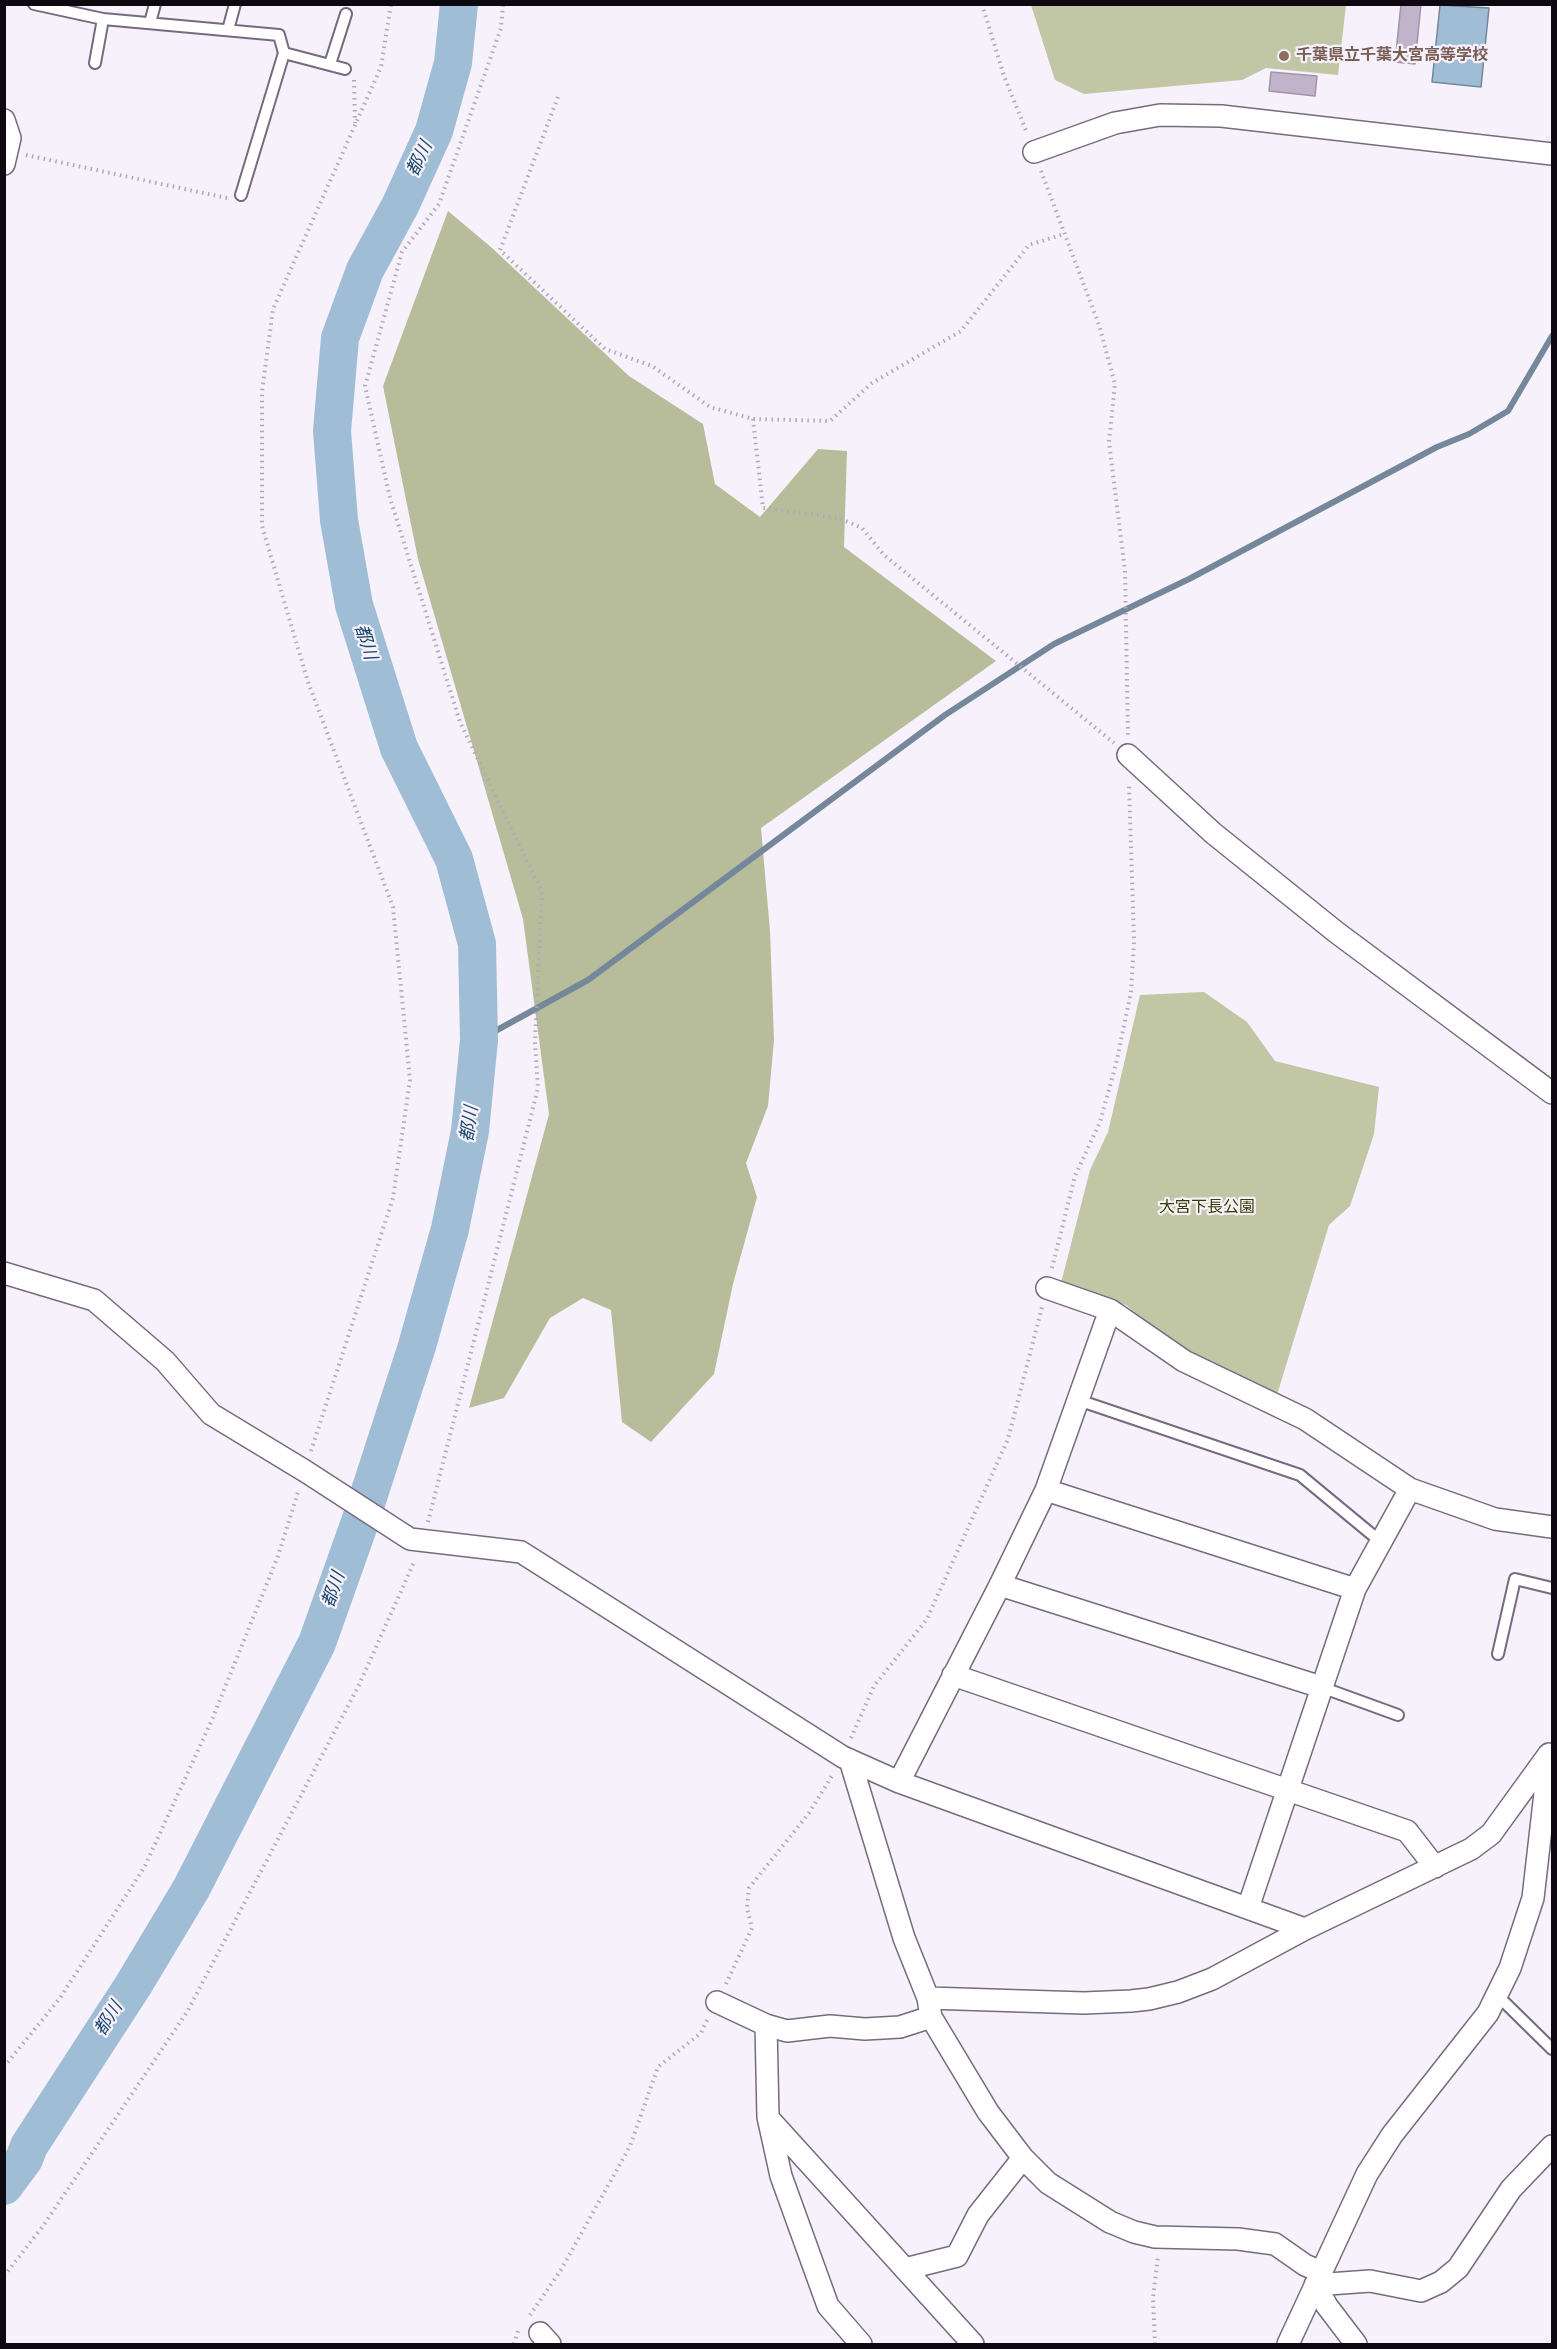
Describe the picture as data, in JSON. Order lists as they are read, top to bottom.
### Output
{
  "water": ["都川"],
  "parks": ["大宮下長公園"],
  "places": ["千葉県立千葉大宮高等学校"]
}
